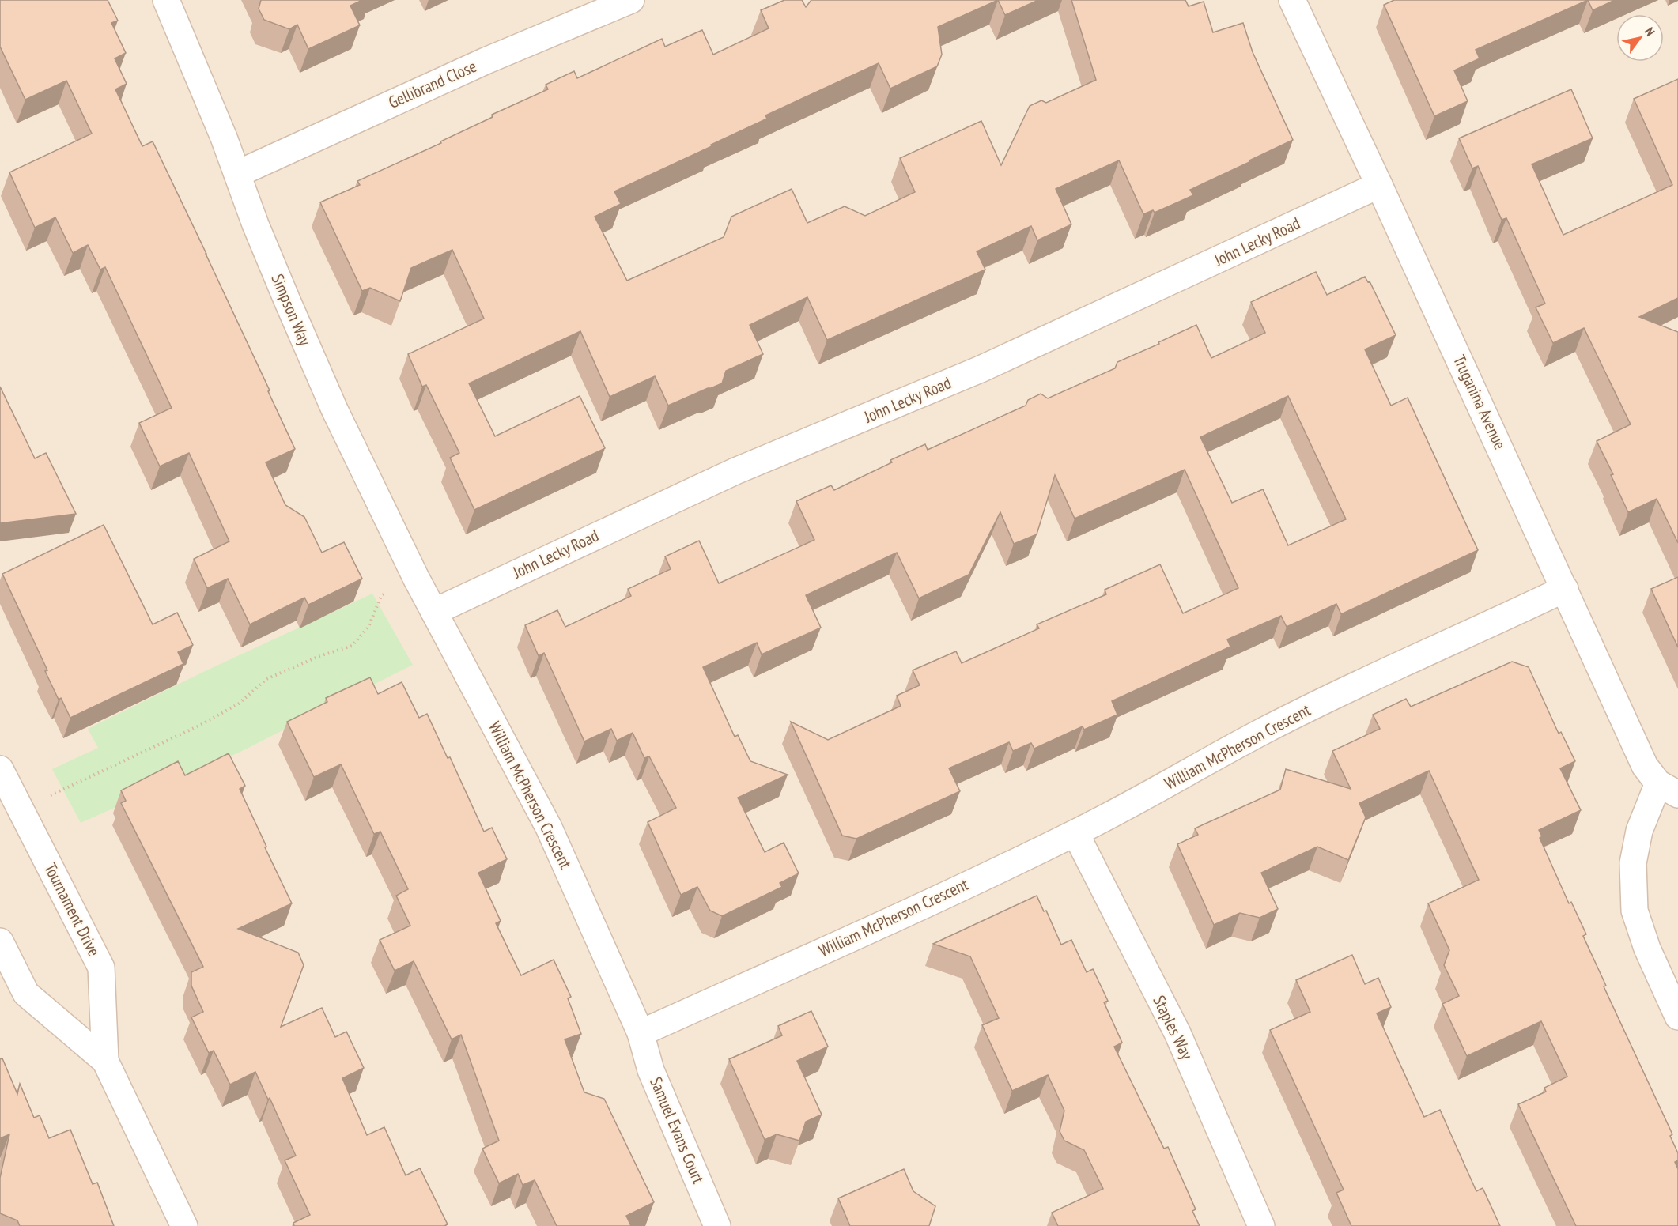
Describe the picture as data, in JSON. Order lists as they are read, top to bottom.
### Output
{
  "streets": {
    "street": [
      "Gellibrand Close",
      "John Lecky Road",
      "Simpson Way",
      "Truganina Avenue",
      "William McPherson Crescent",
      "Tournament Drive",
      "Staples Way",
      "Samuel Evans Court"
    ]
  },
  "crossings": [
    ["Gellibrand Close", "Simpson Way"],
    ["John Lecky Road", "Simpson Way"],
    ["John Lecky Road", "Truganina Avenue"],
    ["John Lecky Road", "William McPherson Crescent"],
    ["Simpson Way", "William McPherson Crescent"],
    ["Truganina Avenue", "William McPherson Crescent"],
    ["William McPherson Crescent", "Staples Way"],
    ["William McPherson Crescent", "Samuel Evans Court"]
  ],
  "north": "top right"
}
